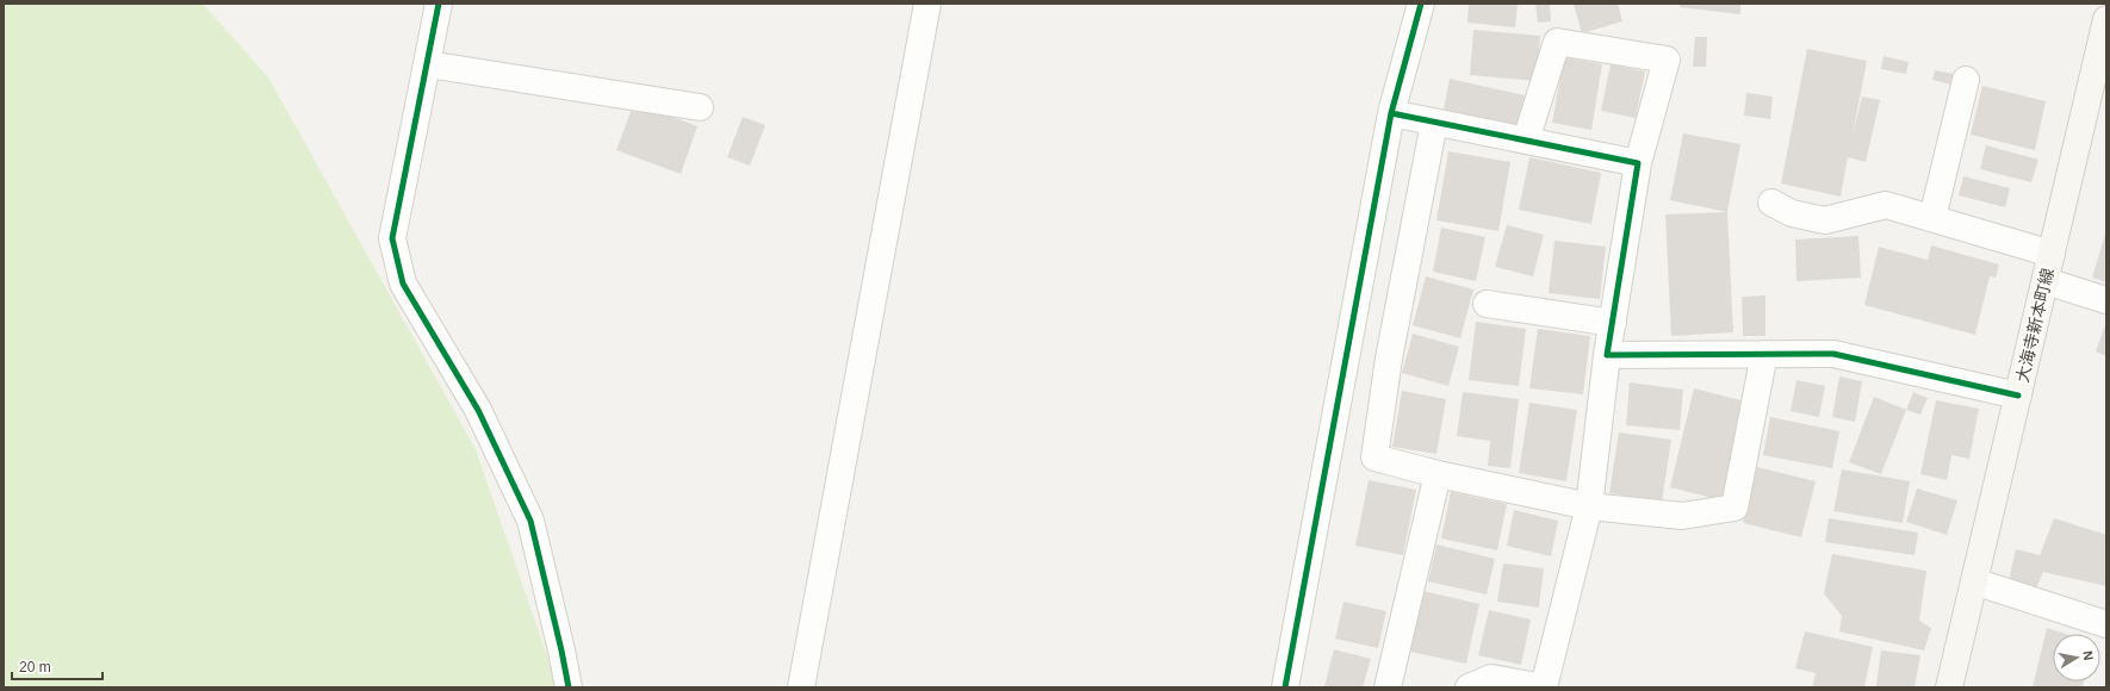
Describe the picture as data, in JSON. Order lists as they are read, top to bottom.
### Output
{
  "streets": {
    "main road": ["大海寺新本町線"]
  },
  "scale_bar": "20 m",
  "north": "right"
}
